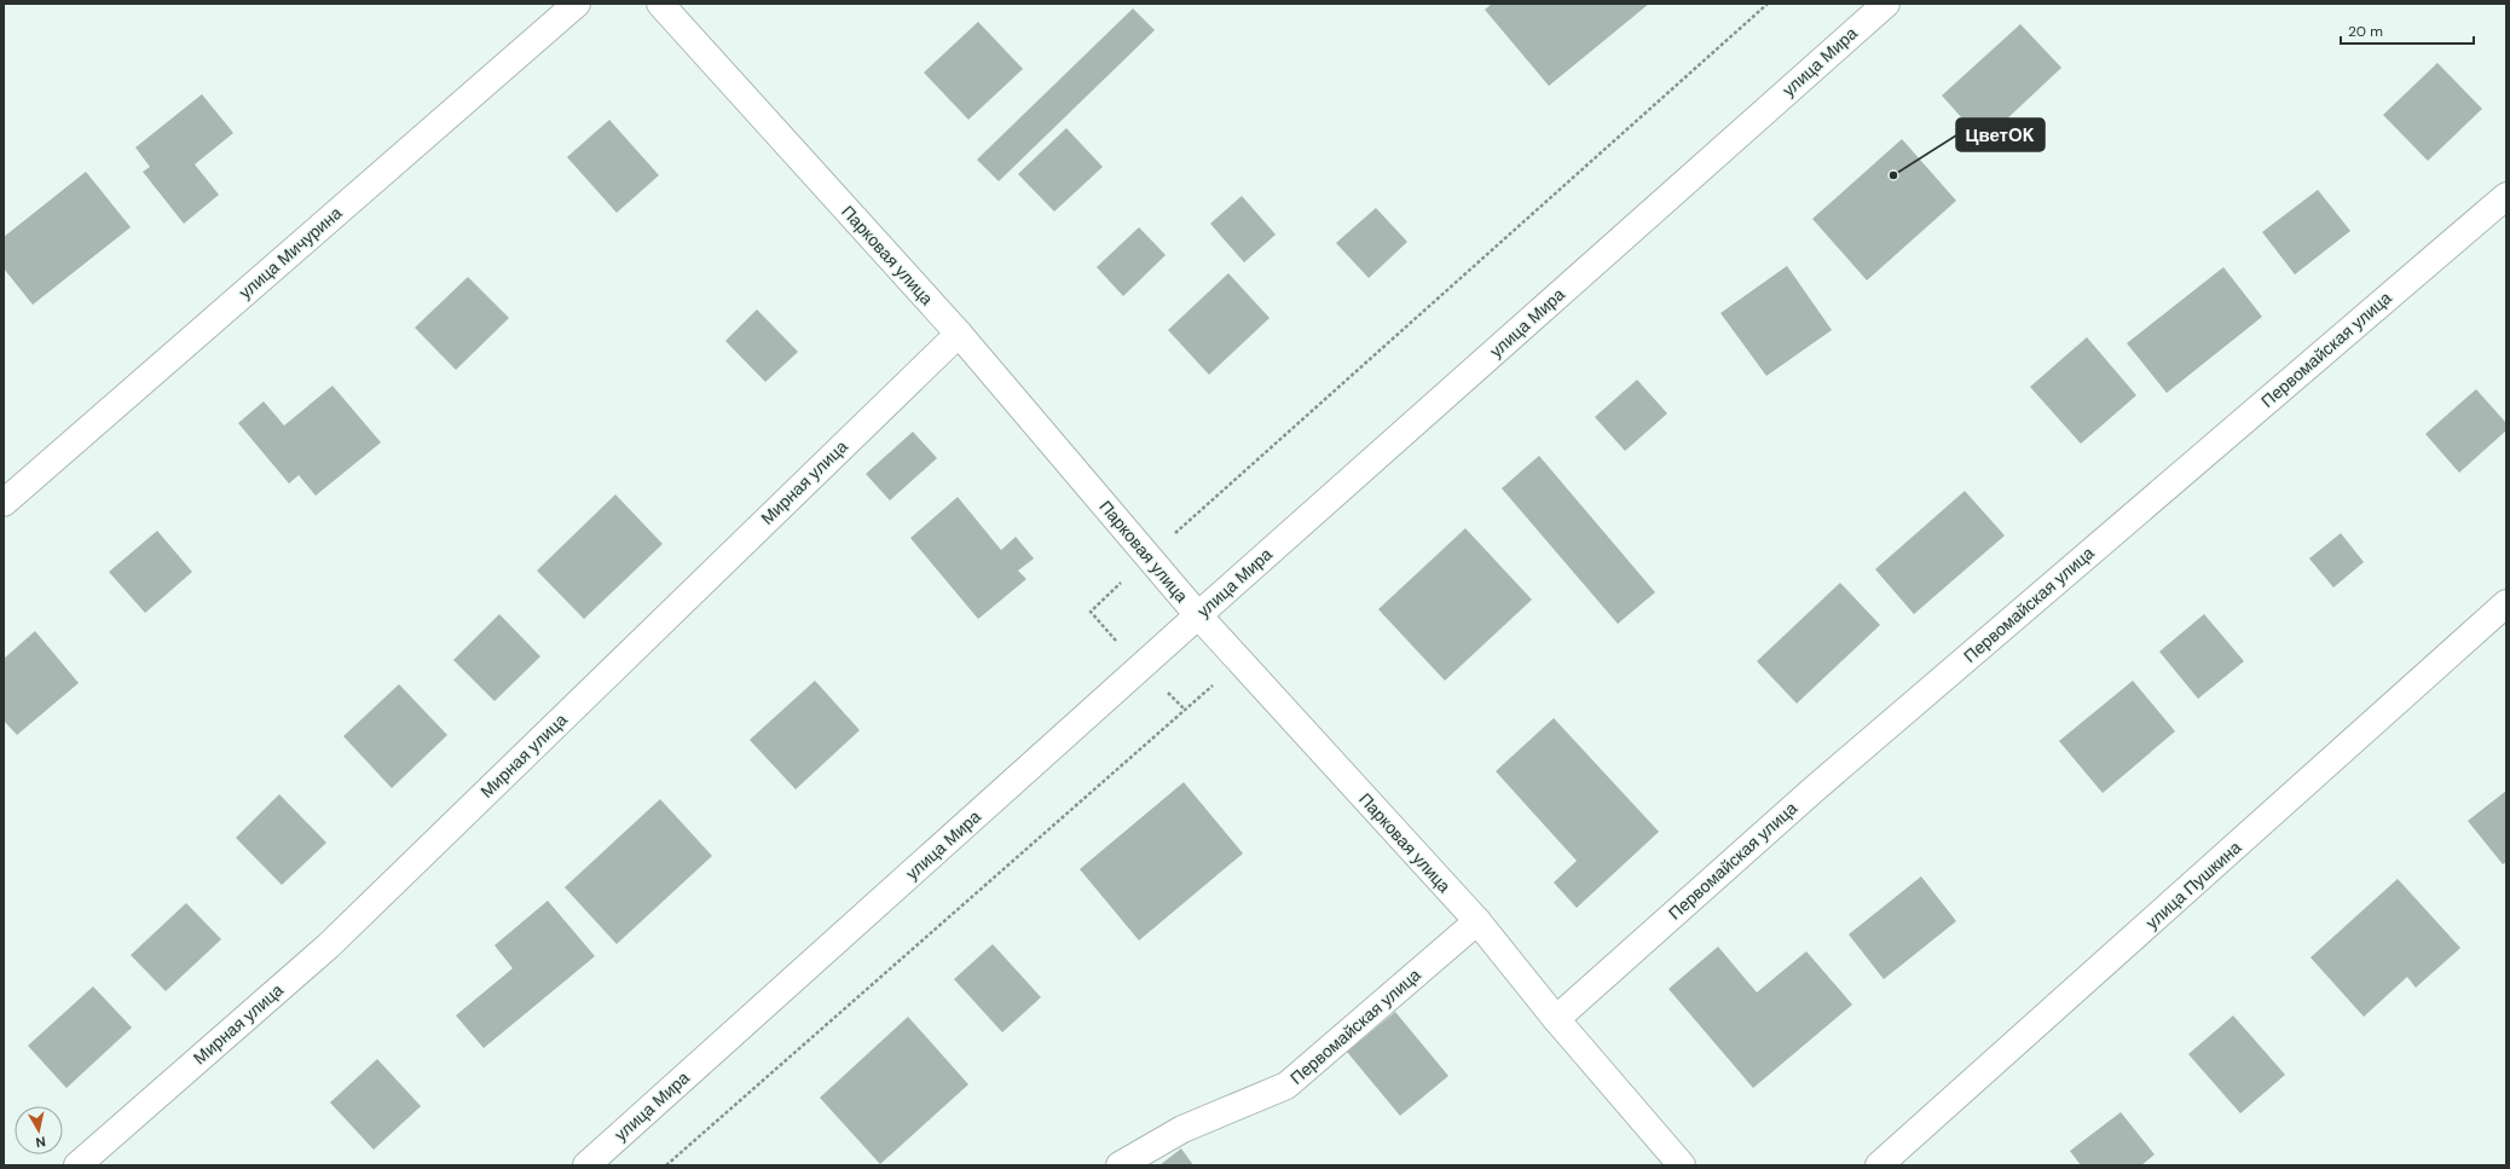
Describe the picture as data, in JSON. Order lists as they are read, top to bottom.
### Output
{
  "streets": {
    "street": [
      "улица Мира",
      "улица Мичурина",
      "Парковая улица",
      "Первомайская улица",
      "Мирная улица",
      "улица Пушкина"
    ]
  },
  "crossings": [
    ["улица Мира", "Парковая улица"],
    ["Парковая улица", "Первомайская улица"],
    ["Парковая улица", "Мирная улица"]
  ],
  "places": ["ЦветOK"],
  "scale_bar": "20 m",
  "north": "bottom"
}
